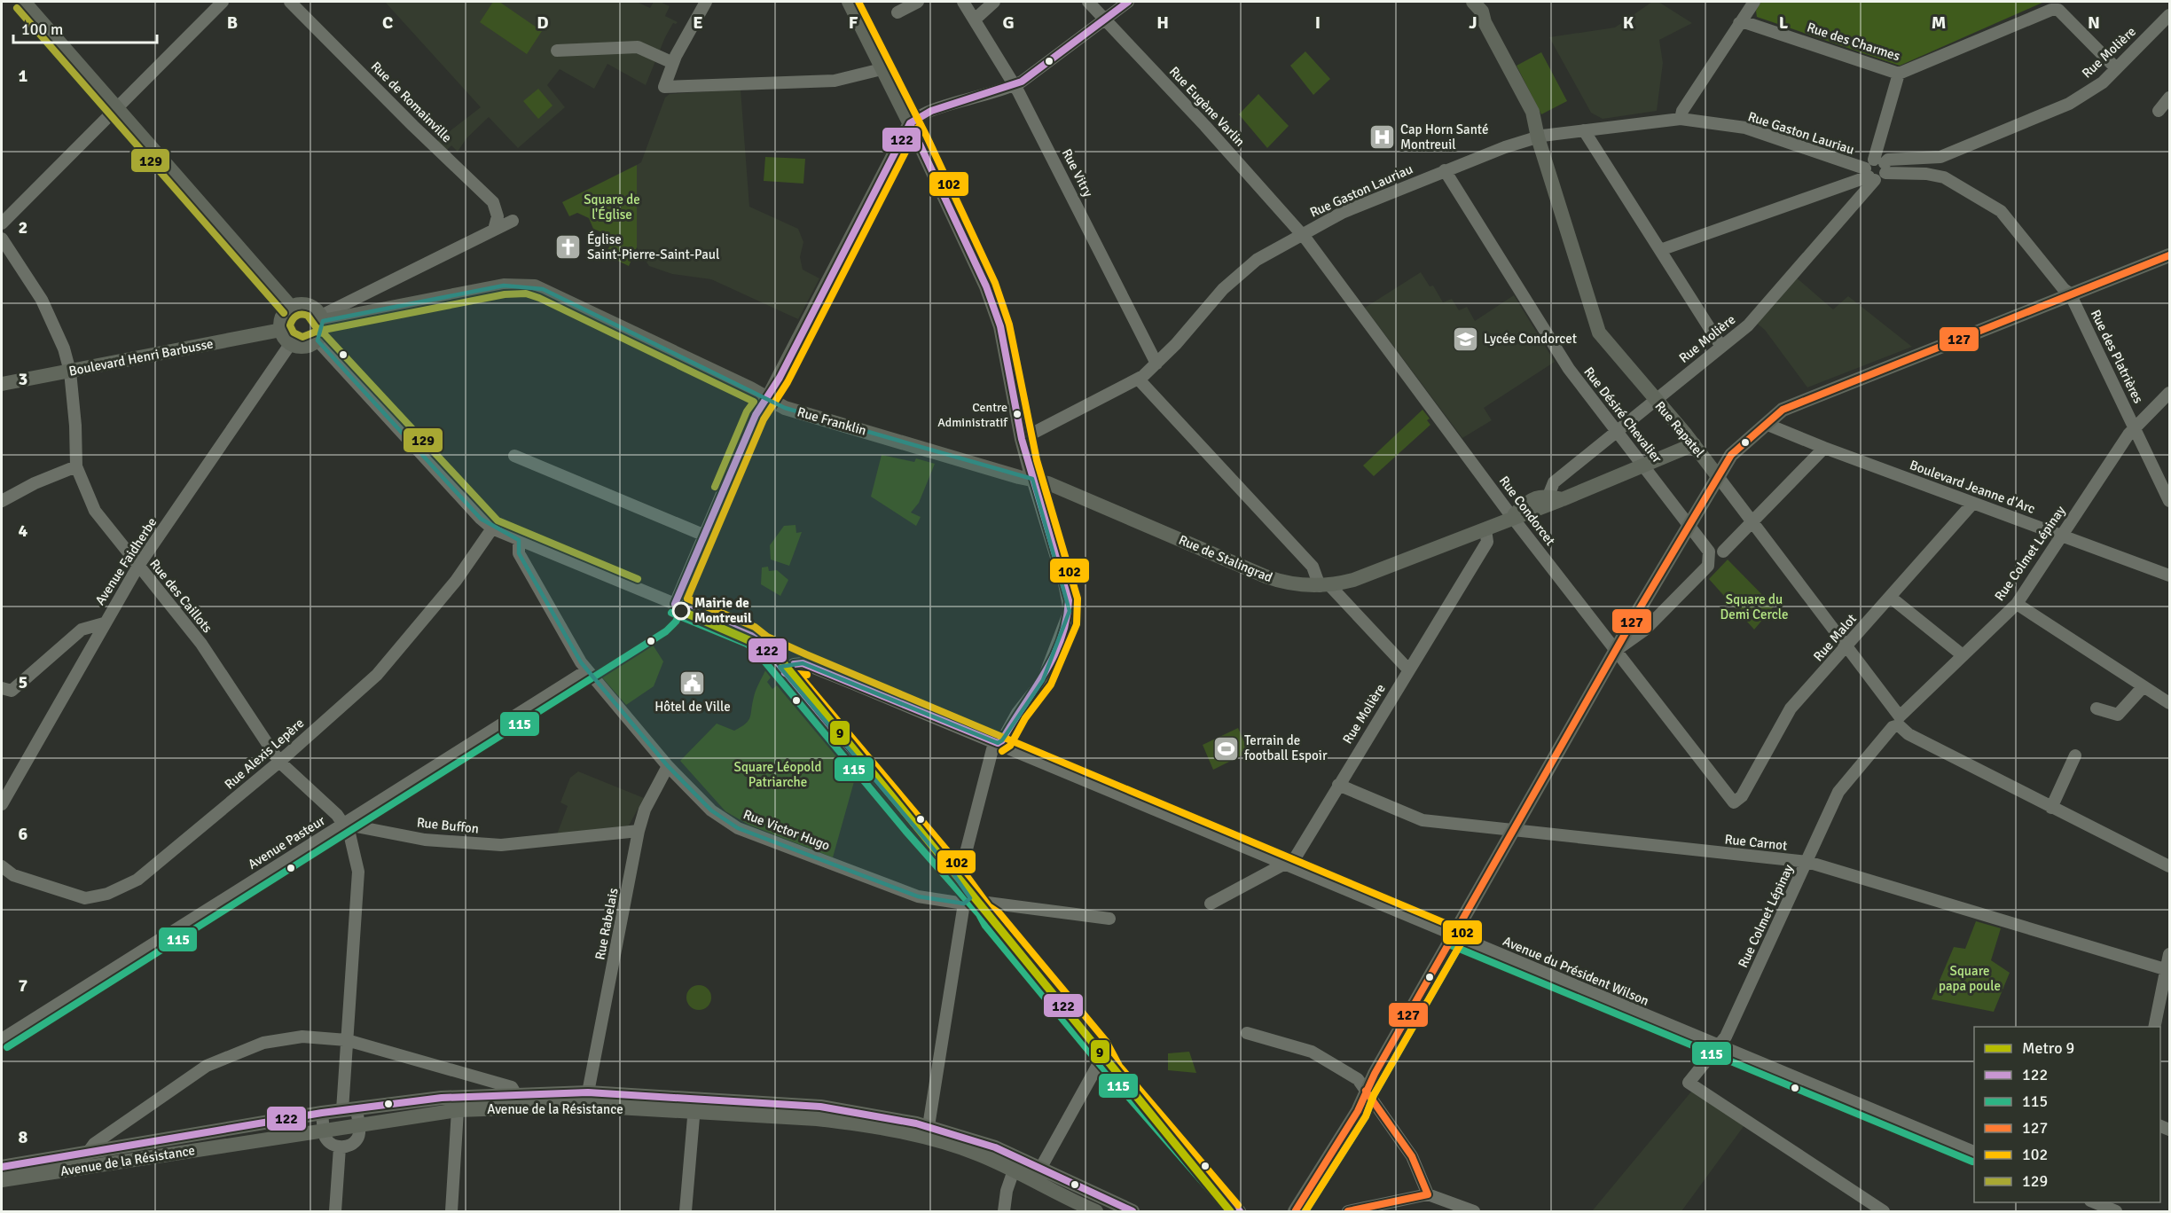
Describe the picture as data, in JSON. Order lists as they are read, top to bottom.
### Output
{
  "streets": {
    "main road": [
      "Boulevard Henri Barbusse",
      "Rue Franklin",
      "Rue Rapatel",
      "Rue de Stalingrad",
      "Avenue de la Résistance"
    ],
    "street": [
      "Rue des Charmes",
      "Rue Molière",
      "Rue de Romainville",
      "Rue Eugène Varlin",
      "Rue Gaston Lauriau",
      "Rue Vitry",
      "Rue des Platrières",
      "Rue Désiré Chevalier",
      "Boulevard Jeanne d'Arc",
      "Rue Condorcet",
      "Rue Colmet Lépinay",
      "Avenue Faidherbe",
      "Rue des Caillots",
      "Rue Malot",
      "Rue Alexis Lepère",
      "Rue Buffon",
      "Rue Victor Hugo",
      "Avenue Pasteur",
      "Rue Carnot",
      "Rue Rabelais",
      "Avenue du Président Wilson"
    ]
  },
  "crossings": [
    ["Rue des Charmes", "Rue Molière"],
    ["Rue Molière", "Rue Gaston Lauriau"],
    ["Rue Molière", "Rue Désiré Chevalier"],
    ["Rue Molière", "Rue Rapatel"],
    ["Rue Molière", "Rue de Stalingrad"],
    ["Rue Molière", "Rue Carnot"],
    ["Rue Molière", "Avenue du Président Wilson"],
    ["Rue Eugène Varlin", "Rue Gaston Lauriau"],
    ["Rue Eugène Varlin", "Rue Condorcet"],
    ["Rue Gaston Lauriau", "Rue Vitry"],
    ["Rue Gaston Lauriau", "Rue des Platrières"],
    ["Rue Gaston Lauriau", "Rue Désiré Chevalier"],
    ["Rue Gaston Lauriau", "Rue Rapatel"],
    ["Rue Gaston Lauriau", "Rue Condorcet"],
    ["Rue des Platrières", "Rue Colmet Lépinay"],
    ["Boulevard Henri Barbusse", "Rue Franklin"],
    ["Boulevard Henri Barbusse", "Avenue Faidherbe"],
    ["Boulevard Henri Barbusse", "Rue des Caillots"],
    ["Rue Désiré Chevalier", "Rue Condorcet"],
    ["Rue Désiré Chevalier", "Rue de Stalingrad"],
    ["Rue Franklin", "Rue de Stalingrad"],
    ["Rue Franklin", "Avenue Faidherbe"],
    ["Rue Rapatel", "Rue Colmet Lépinay"],
    ["Rue Rapatel", "Rue de Stalingrad"],
    ["Rue Rapatel", "Rue Malot"],
    ["Boulevard Jeanne d'Arc", "Rue Colmet Lépinay"],
    ["Boulevard Jeanne d'Arc", "Rue Malot"],
    ["Rue Condorcet", "Rue de Stalingrad"],
    ["Rue Condorcet", "Rue Malot"],
    ["Rue Colmet Lépinay", "Rue Carnot"],
    ["Rue Colmet Lépinay", "Avenue du Président Wilson"],
    ["Avenue Faidherbe", "Rue des Caillots"],
    ["Rue des Caillots", "Rue Alexis Lepère"],
    ["Rue Buffon", "Avenue Pasteur"],
    ["Rue Buffon", "Rue Rabelais"],
    ["Rue Victor Hugo", "Avenue Pasteur"],
    ["Rue Victor Hugo", "Rue Rabelais"],
    ["Rue Rabelais", "Avenue de la Résistance"]
  ],
  "parks": [
    "Square de l'Église",
    "Square du Demi Cercle",
    "Square Léopold Patriarche",
    "Square papa poule"
  ],
  "places": {
    "hospital": ["Cap Horn Santé Montreuil"],
    "church": ["Église Saint-Pierre-Saint-Paul"],
    "school or university": ["Lycée Condorcet"],
    "other": ["Centre Administratif", "Mairie de Montreuil"],
    "public building": ["Hôtel de Ville"],
    "sports": ["Terrain de football Espoir"]
  },
  "lines": [
    "transit line 122",
    "transit line 102",
    "transit line 129",
    "transit line 127",
    "transit line 115",
    "metro line 9"
  ],
  "legend": [
    "Metro 9",
    "122",
    "115",
    "127",
    "102",
    "129"
  ],
  "scale_bar": "100 m",
  "grid": {
    "columns": [
      "B",
      "C",
      "D",
      "E",
      "F",
      "G",
      "H",
      "I",
      "J",
      "K",
      "L",
      "M",
      "N"
    ],
    "rows": [
      "1",
      "2",
      "3",
      "4",
      "5",
      "6",
      "7",
      "8"
    ]
  }
}
